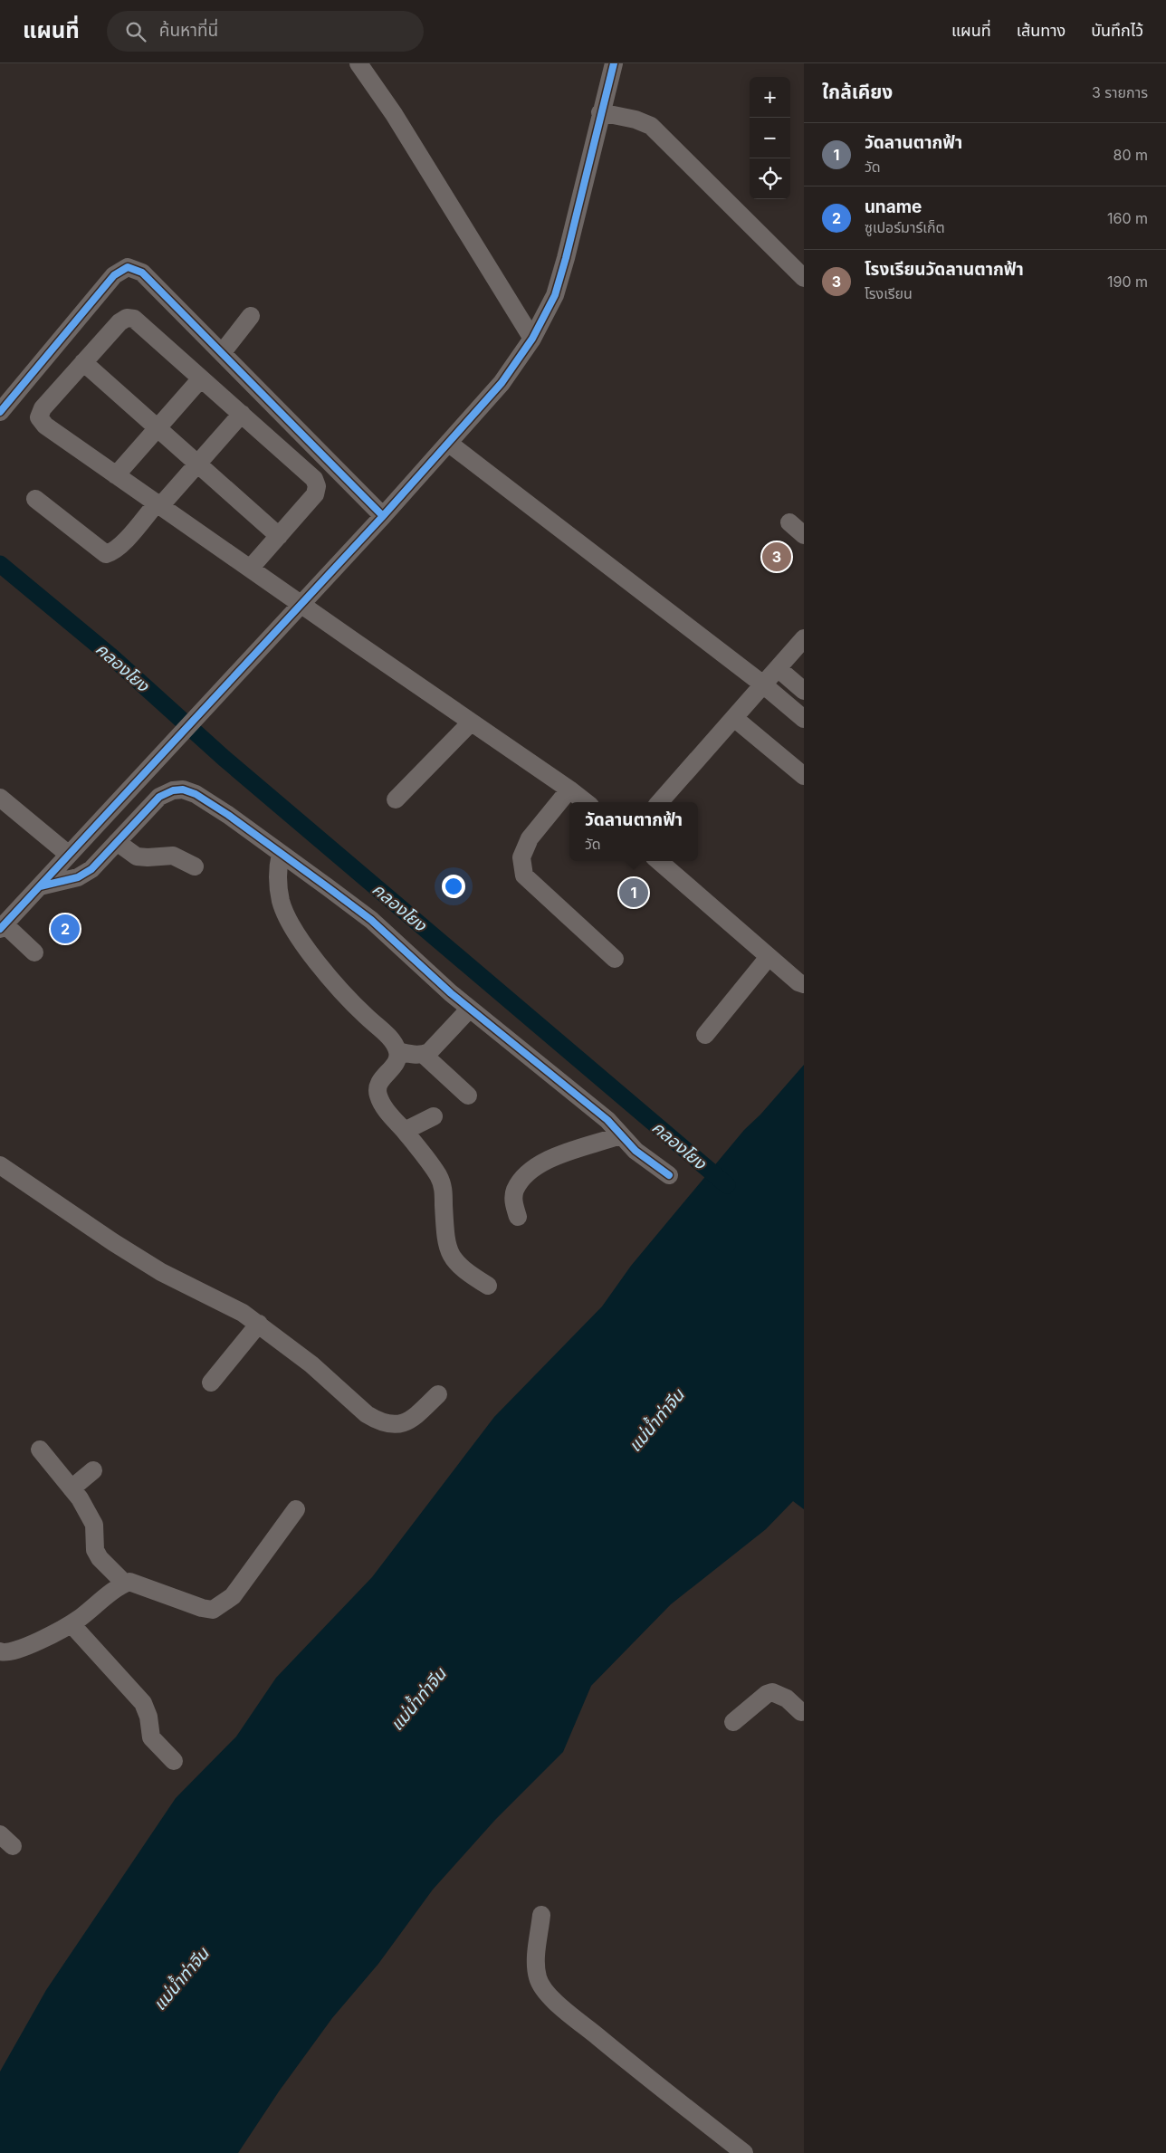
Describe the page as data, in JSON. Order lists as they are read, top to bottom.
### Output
{
  "water": ["คลองโยง", "แม่น้ำท่าจีน"],
  "page": {
    "header": "แผนที่",
    "search": "ค้นหาที่นี่",
    "nav": ["แผนที่", "เส้นทาง", "บันทึกไว้"],
    "heading": ["ใกล้เคียง", "3 รายการ"],
    "map_buttons": ["+", "−"],
    "list": [
      {
        "mark": "1",
        "name": "วัดลานตากฟ้า",
        "note": "วัด",
        "value": "80 m"
      },
      {
        "mark": "2",
        "name": "uname",
        "note": "ซูเปอร์มาร์เก็ต",
        "value": "160 m"
      },
      {
        "mark": "3",
        "name": "โรงเรียนวัดลานตากฟ้า",
        "note": "โรงเรียน",
        "value": "190 m"
      }
    ],
    "pins": ["3", "1", "2"],
    "popup": ["วัดลานตากฟ้า", "วัด"]
  }
}
